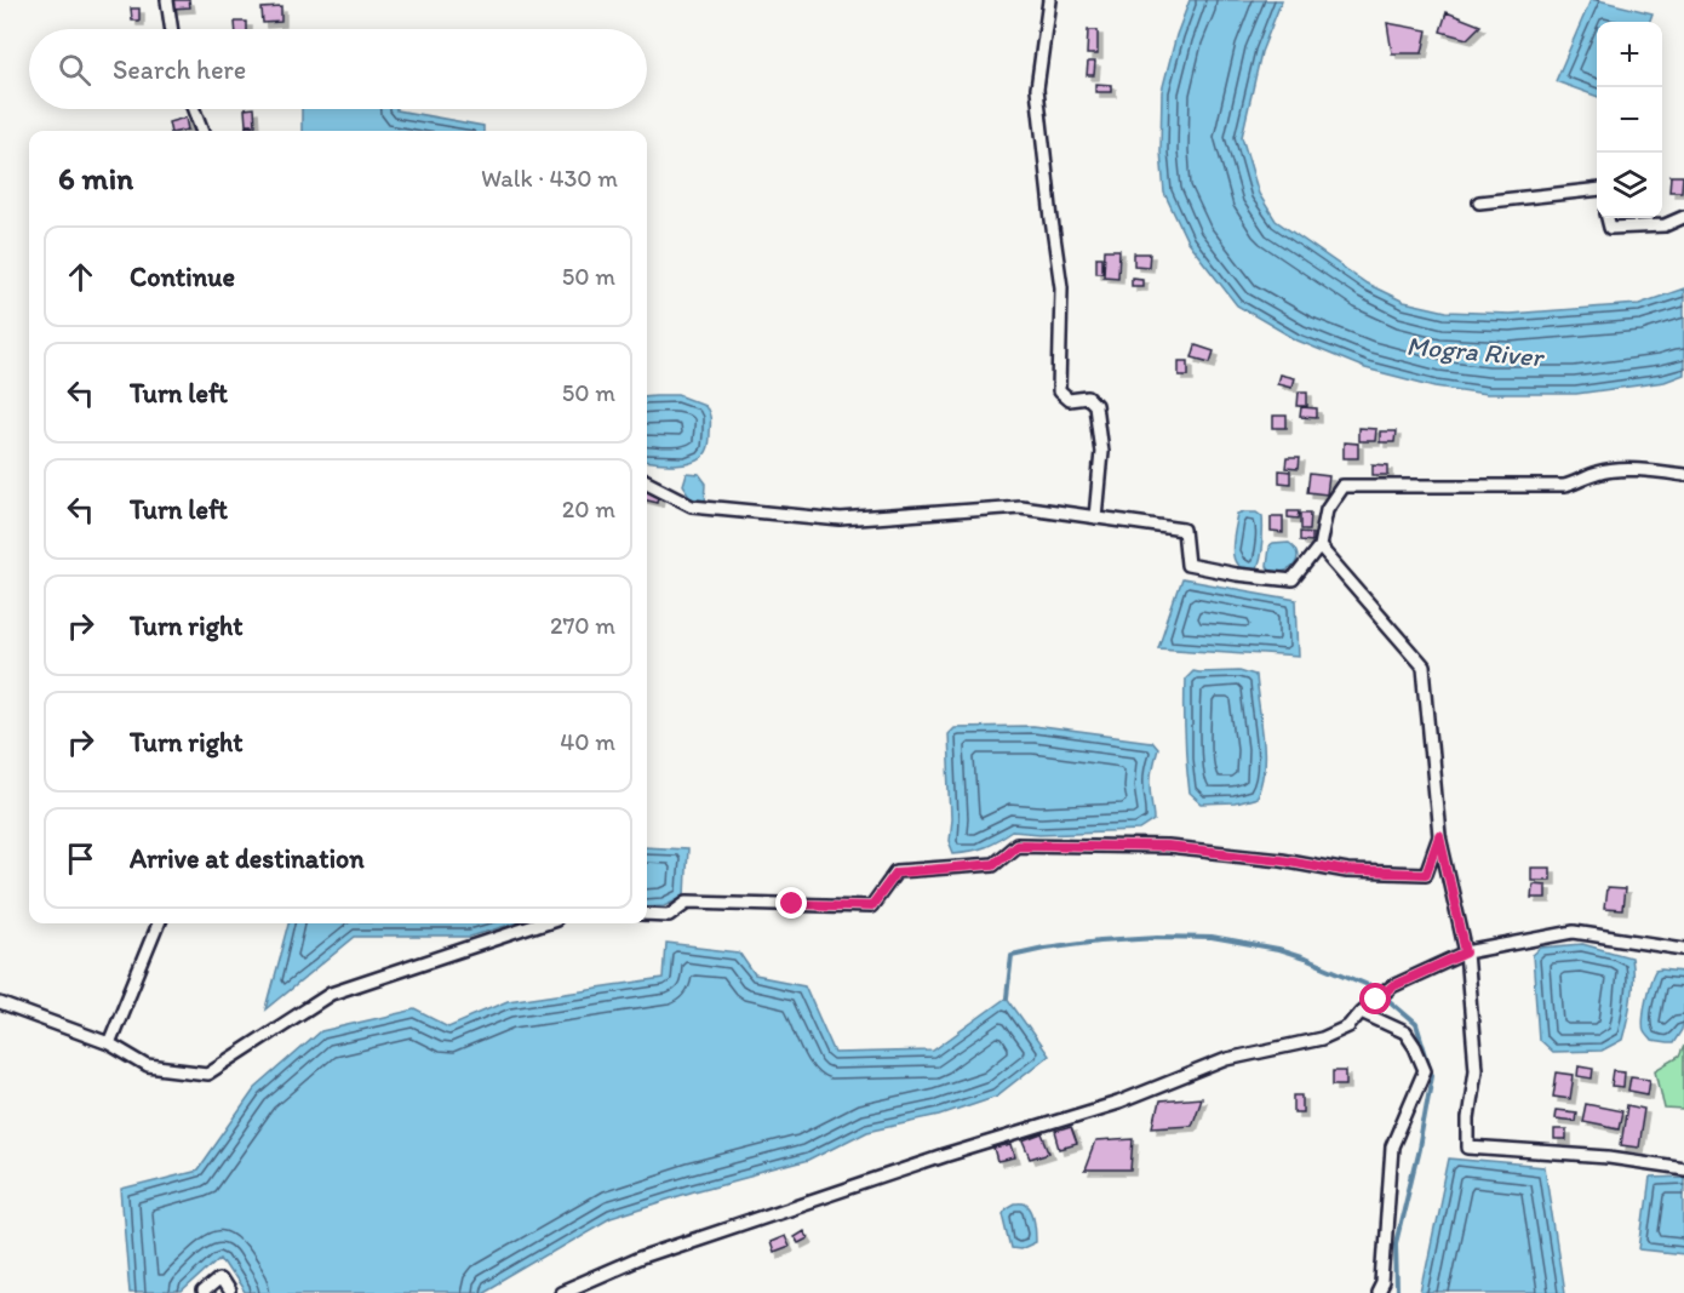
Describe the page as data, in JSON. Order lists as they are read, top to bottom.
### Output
{
  "water": ["Mogra River"],
  "page": {
    "map_buttons": ["+", "−"],
    "search": "Search here",
    "heading": ["6 min", "Walk · 430 m"],
    "list": [
      ["Continue", "50 m"],
      ["Turn left", "50 m"],
      ["Turn left", "20 m"],
      ["Turn right", "270 m"],
      ["Turn right", "40 m"],
      "Arrive at destination"
    ]
  }
}
